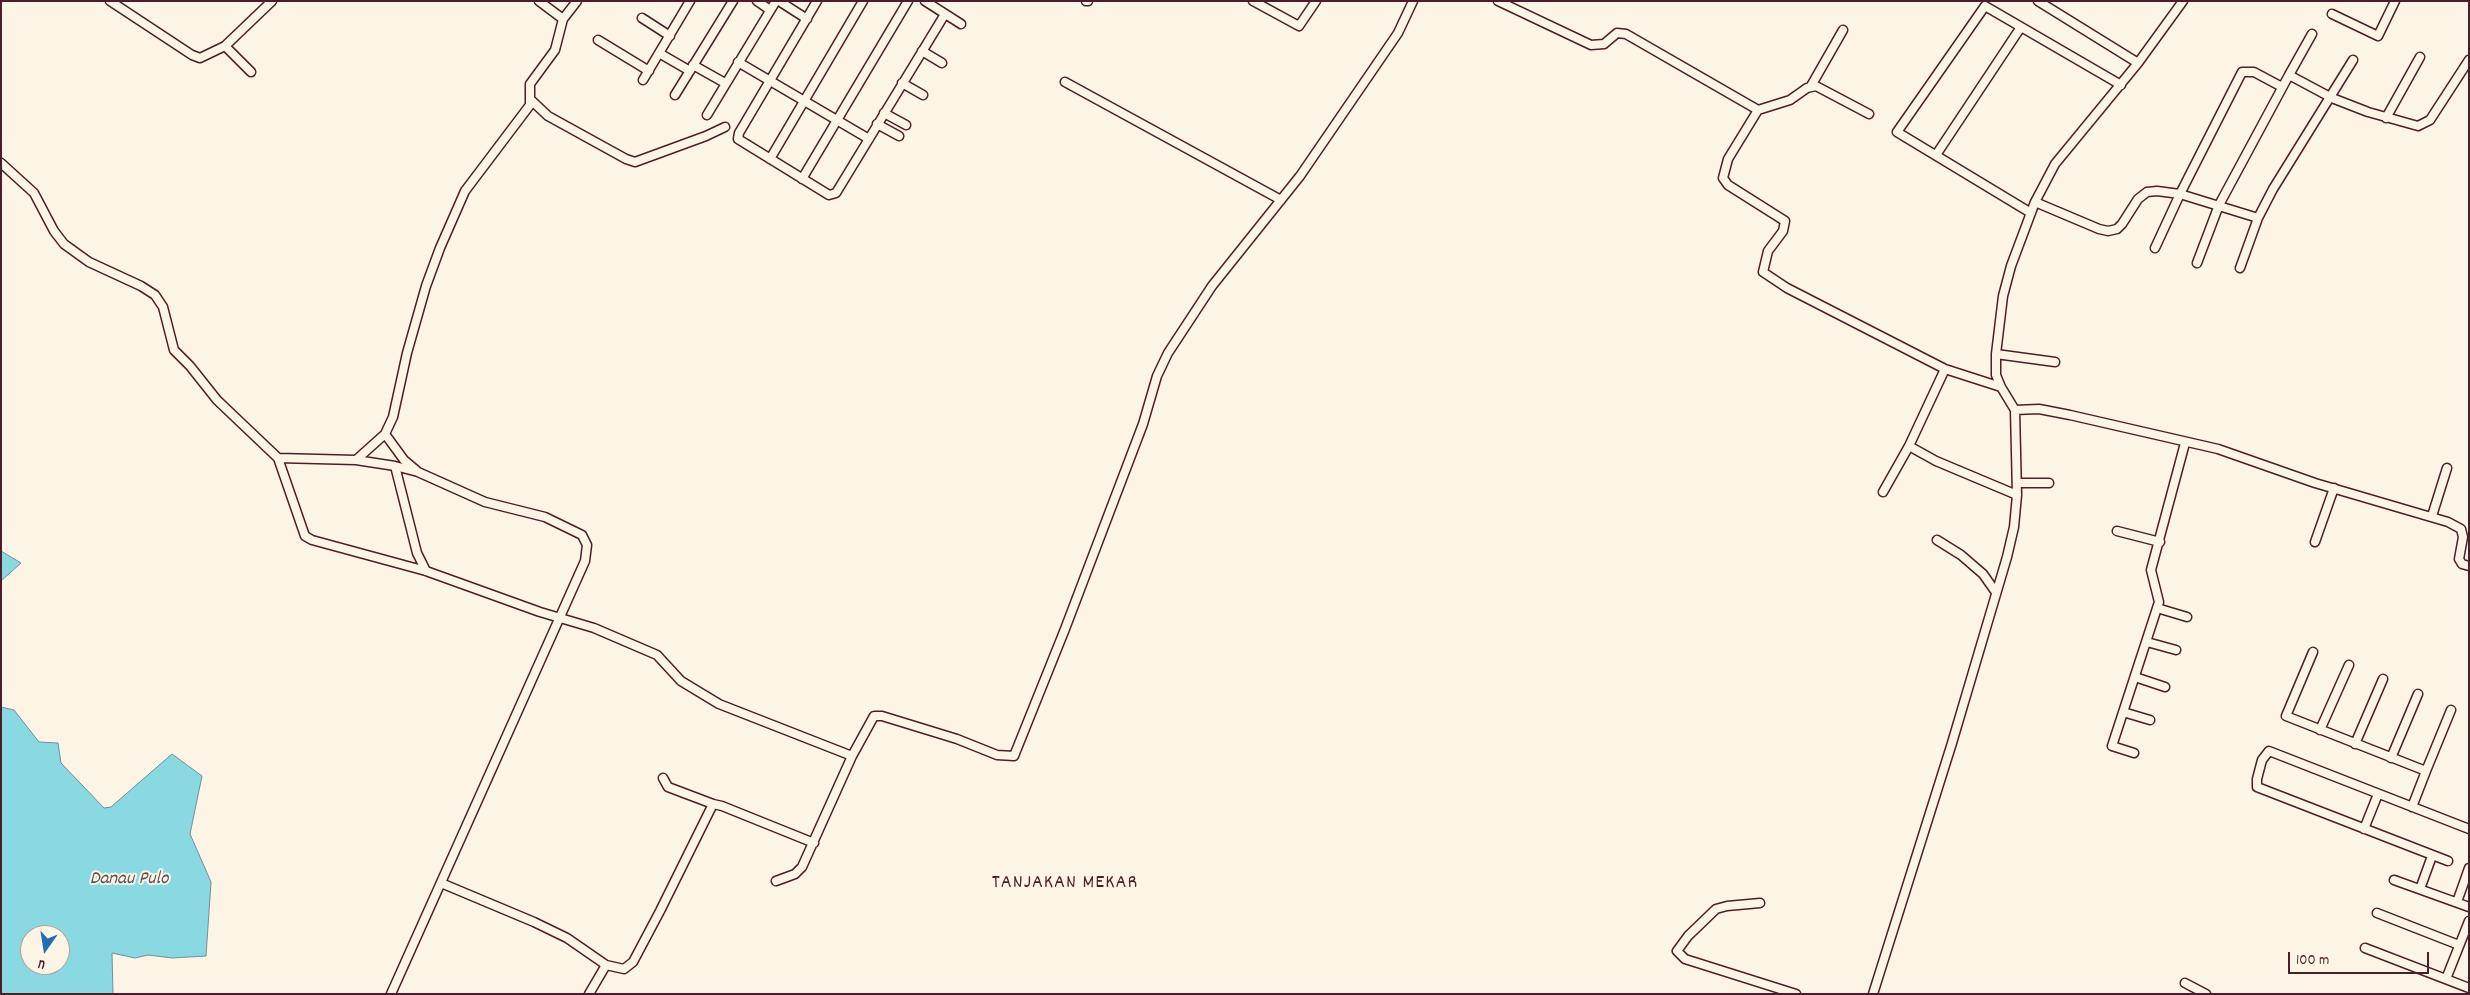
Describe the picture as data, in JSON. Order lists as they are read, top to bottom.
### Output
{
  "districts": ["TANJAKAN MEKAR"],
  "water": ["Danau Pulo"],
  "scale_bar": "100 m",
  "north": "bottom"
}
